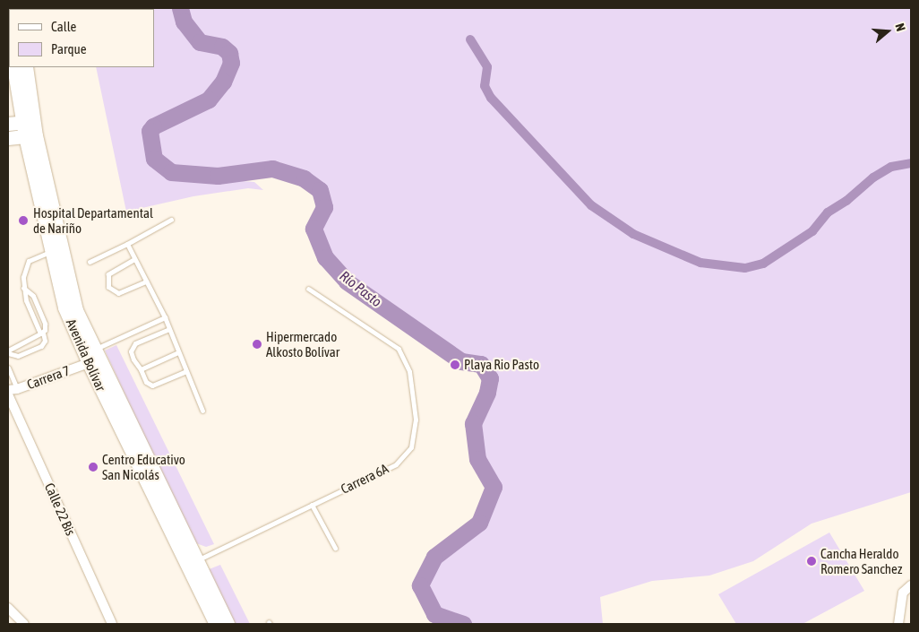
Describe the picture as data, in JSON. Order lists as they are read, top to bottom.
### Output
{
  "streets": {
    "main road": ["Avenida Bolívar"],
    "street": ["Carrera 7", "Calle 22 Bis"],
    "lane": ["Carrera 6A"]
  },
  "crossings": [
    ["Avenida Bolívar", "Carrera 7"],
    ["Avenida Bolívar", "Carrera 6A"]
  ],
  "water": ["Río Pasto"],
  "places": [
    "Hospital Departamental de Nariño",
    "Hipermercado Alkosto Bolívar",
    "Playa Rio Pasto",
    "Centro Educativo San Nicolás",
    "Cancha Heraldo Romero Sanchez"
  ],
  "legend": ["Calle", "Parque"],
  "north": "right"
}
